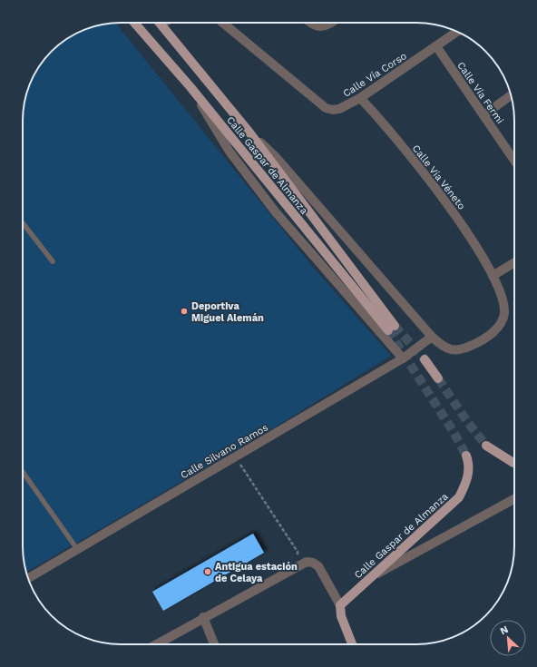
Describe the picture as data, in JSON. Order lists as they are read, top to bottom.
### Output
{
  "streets": {
    "main road": ["Calle Gaspar de Almanza"],
    "street": [
      "Calle Vía Corso",
      "Calle Vía Fermi",
      "Calle Vía Véneto",
      "Calle Silvano Ramos"
    ]
  },
  "crossings": [
    ["Calle Vía Corso", "Calle Vía Fermi"],
    ["Calle Vía Corso", "Calle Vía Véneto"],
    ["Calle Gaspar de Almanza", "Calle Vía Véneto"],
    ["Calle Vía Véneto", "Calle Silvano Ramos"]
  ],
  "places": ["Deportiva Miguel Alemán", "Antigua estación de Celaya"],
  "north": "top left"
}
